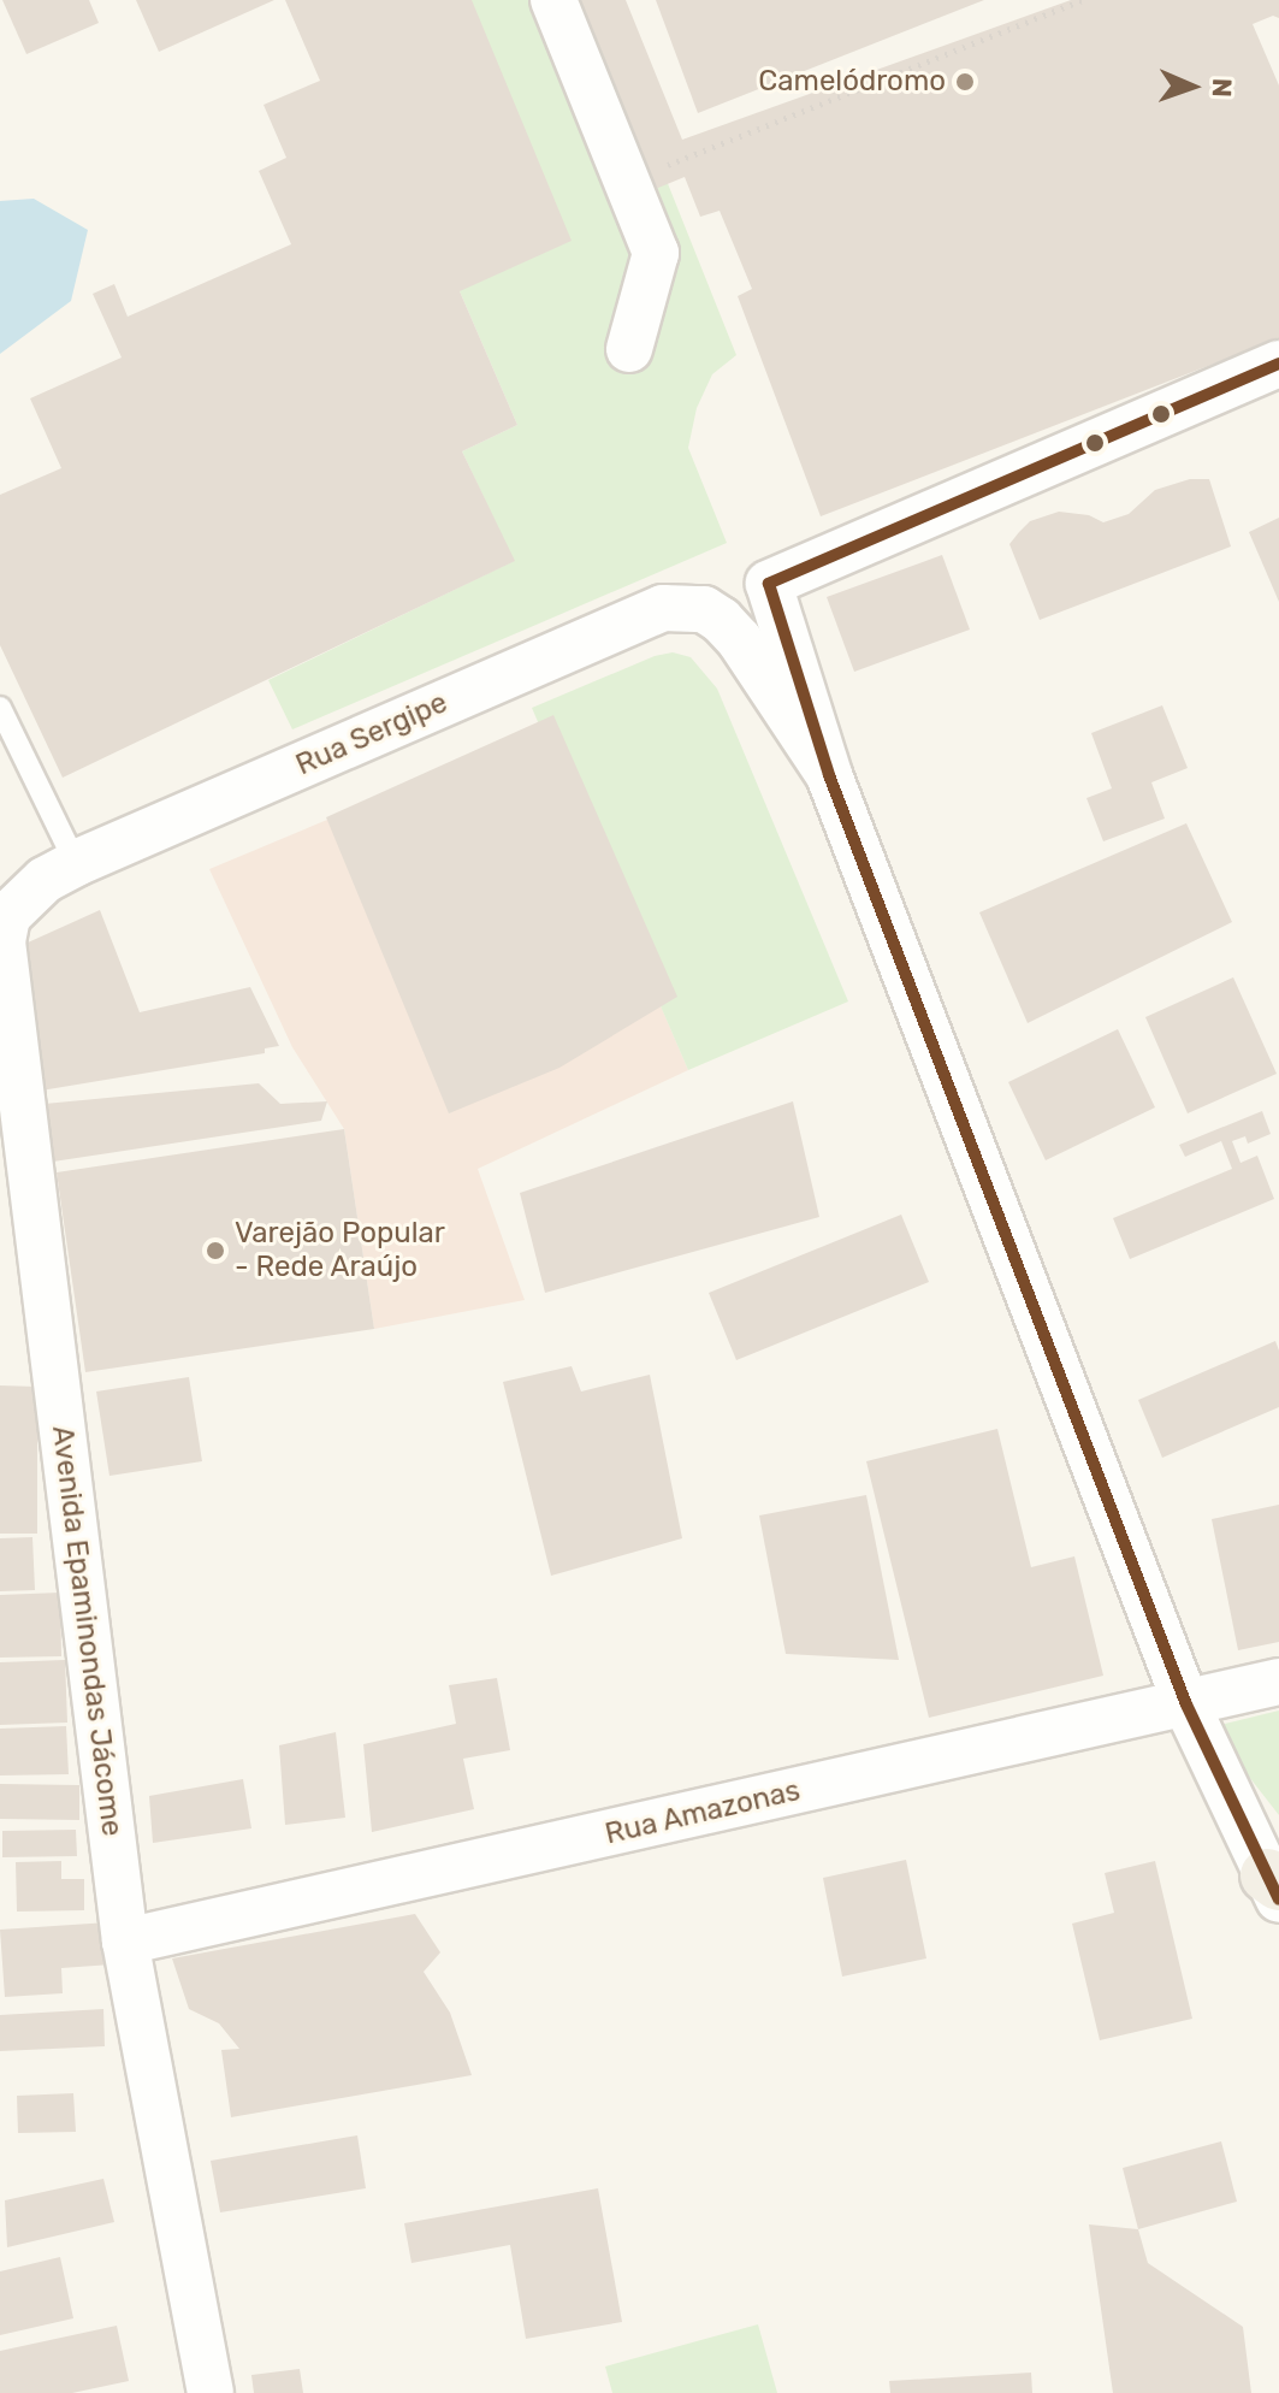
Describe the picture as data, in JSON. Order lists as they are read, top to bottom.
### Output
{
  "streets": {
    "street": ["Rua Sergipe", "Avenida Epaminondas Jácome", "Rua Amazonas"]
  },
  "crossings": [
    ["Rua Sergipe", "Avenida Epaminondas Jácome"],
    ["Avenida Epaminondas Jácome", "Rua Amazonas"]
  ],
  "places": ["Camelódromo", "Varejão Popular - Rede Araújo"],
  "north": "right"
}
